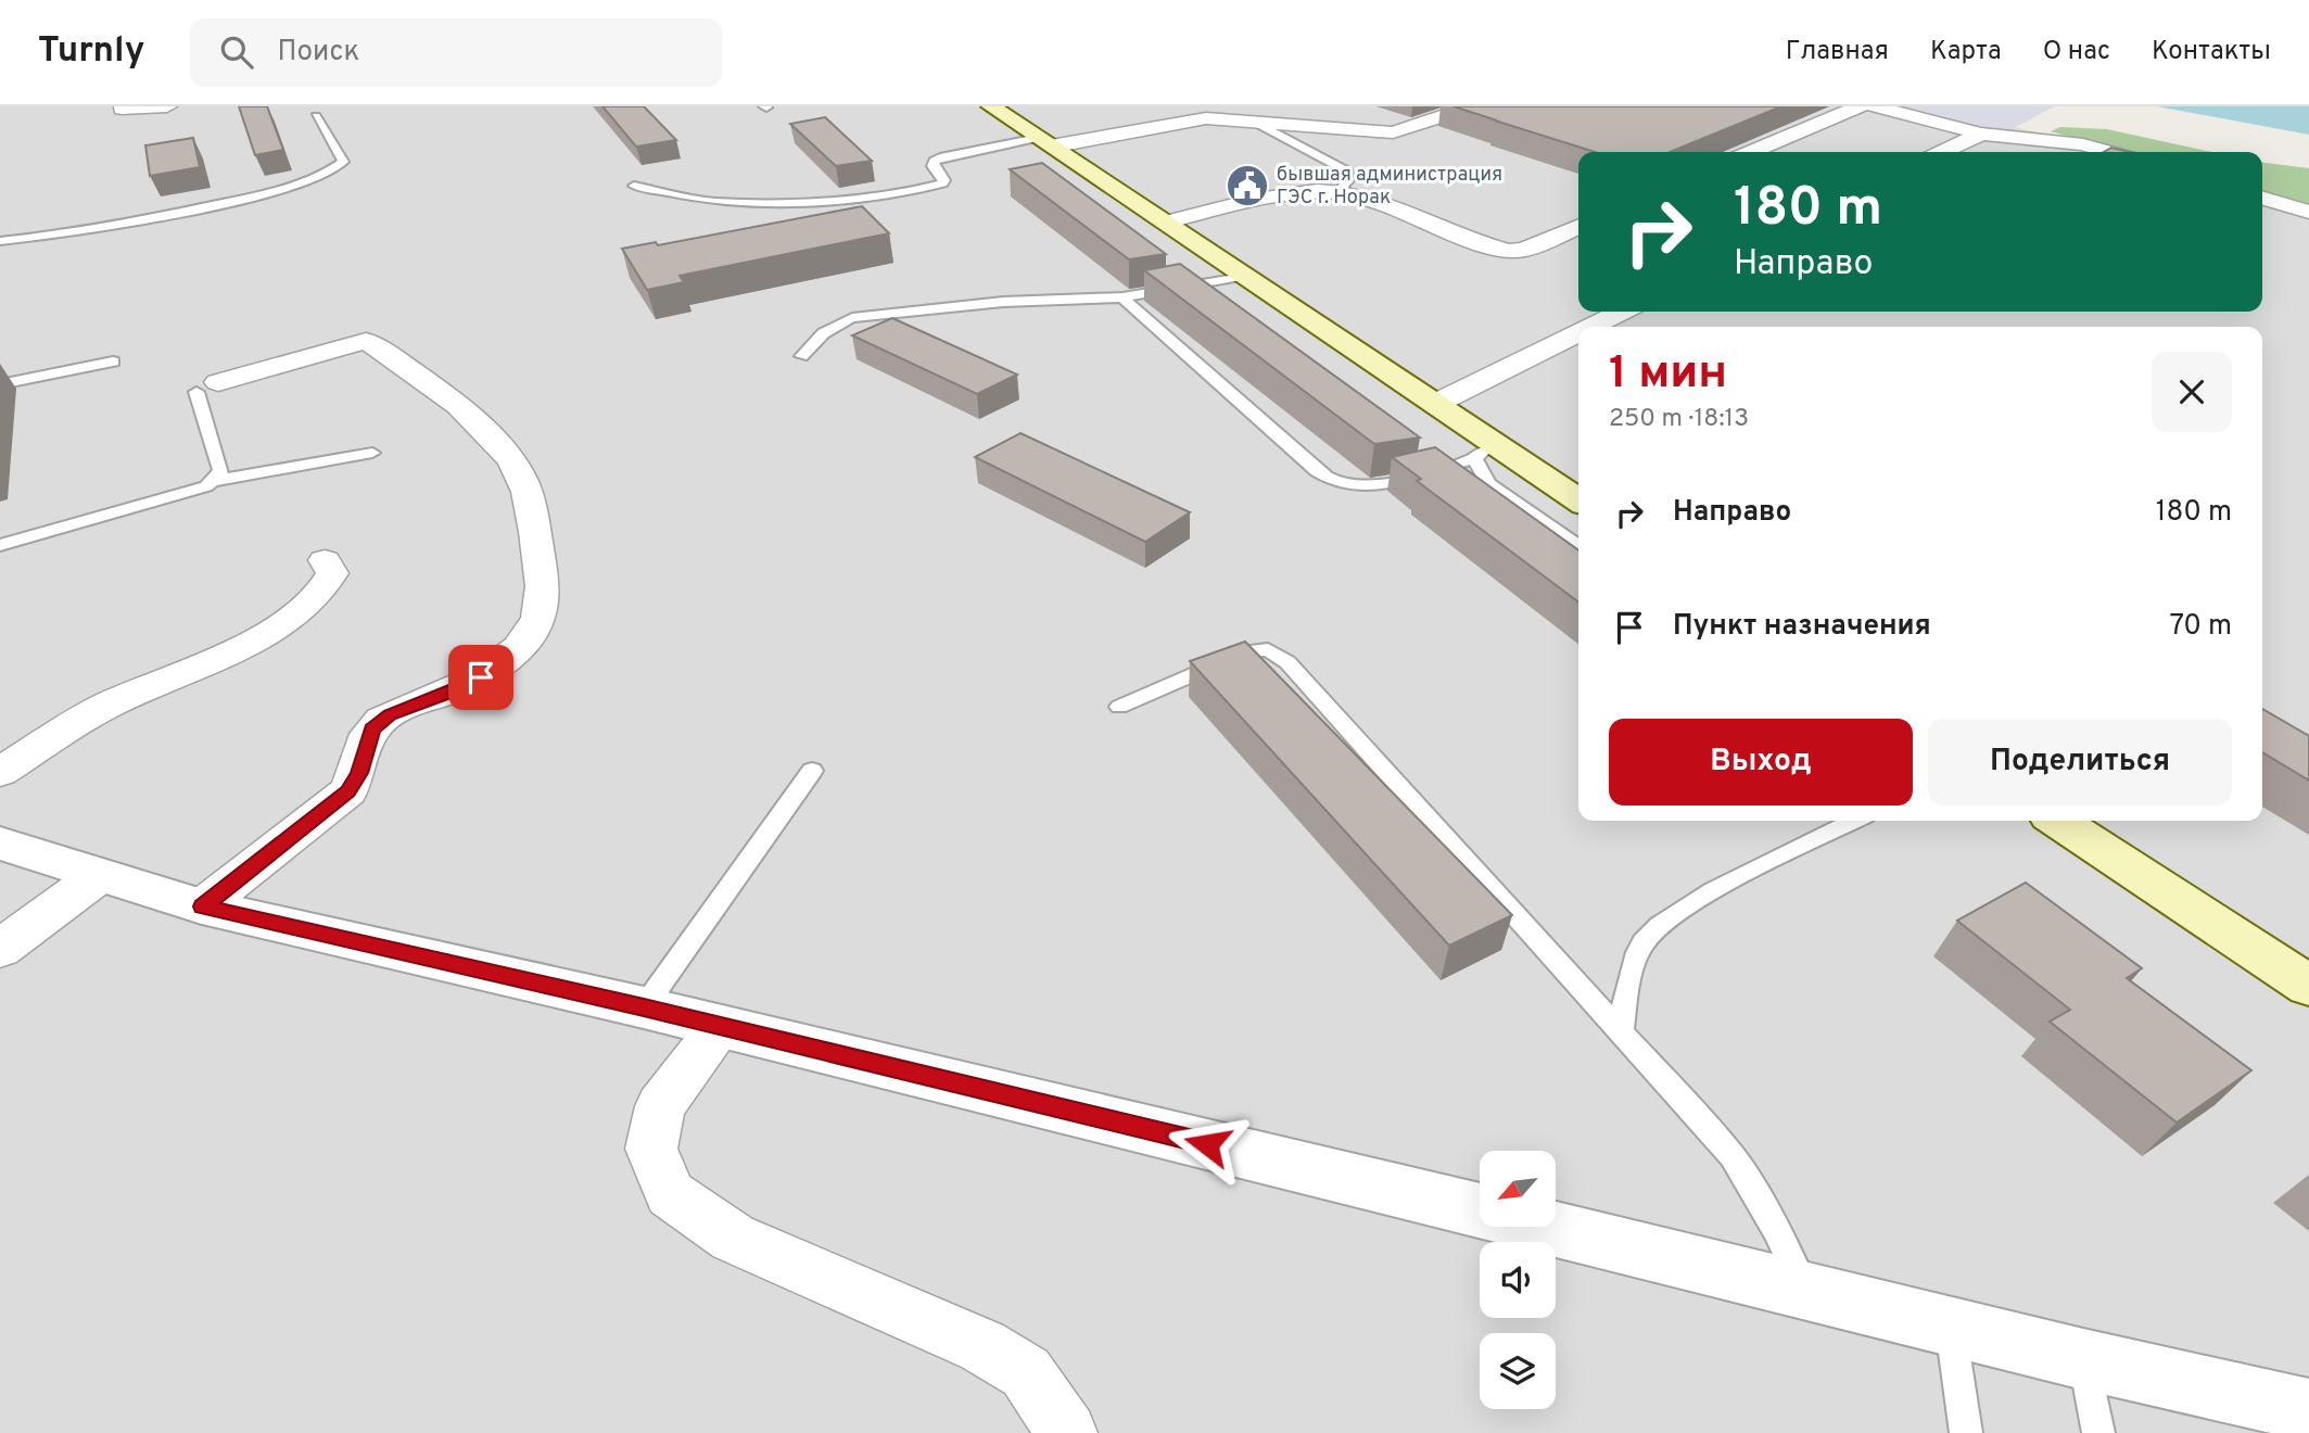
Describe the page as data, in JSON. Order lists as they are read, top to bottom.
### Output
{
  "places": {
    "public building": ["бывшая администрация ГЭС г. Норак"]
  },
  "north": "bottom left",
  "page": {
    "header": "Turnly",
    "search": "Поиск",
    "nav": [
      "Главная",
      "Карта",
      "О нас",
      "Контакты"
    ],
    "turn": ["180 m", "Направо"],
    "heading": ["1 мин", "250 m · 18:13"],
    "list": [
      {
        "name": "Направо",
        "value": "180 m"
      },
      {
        "name": "Пункт назначения",
        "value": "70 m"
      }
    ],
    "buttons": ["Выход", "Поделиться"]
  }
}
